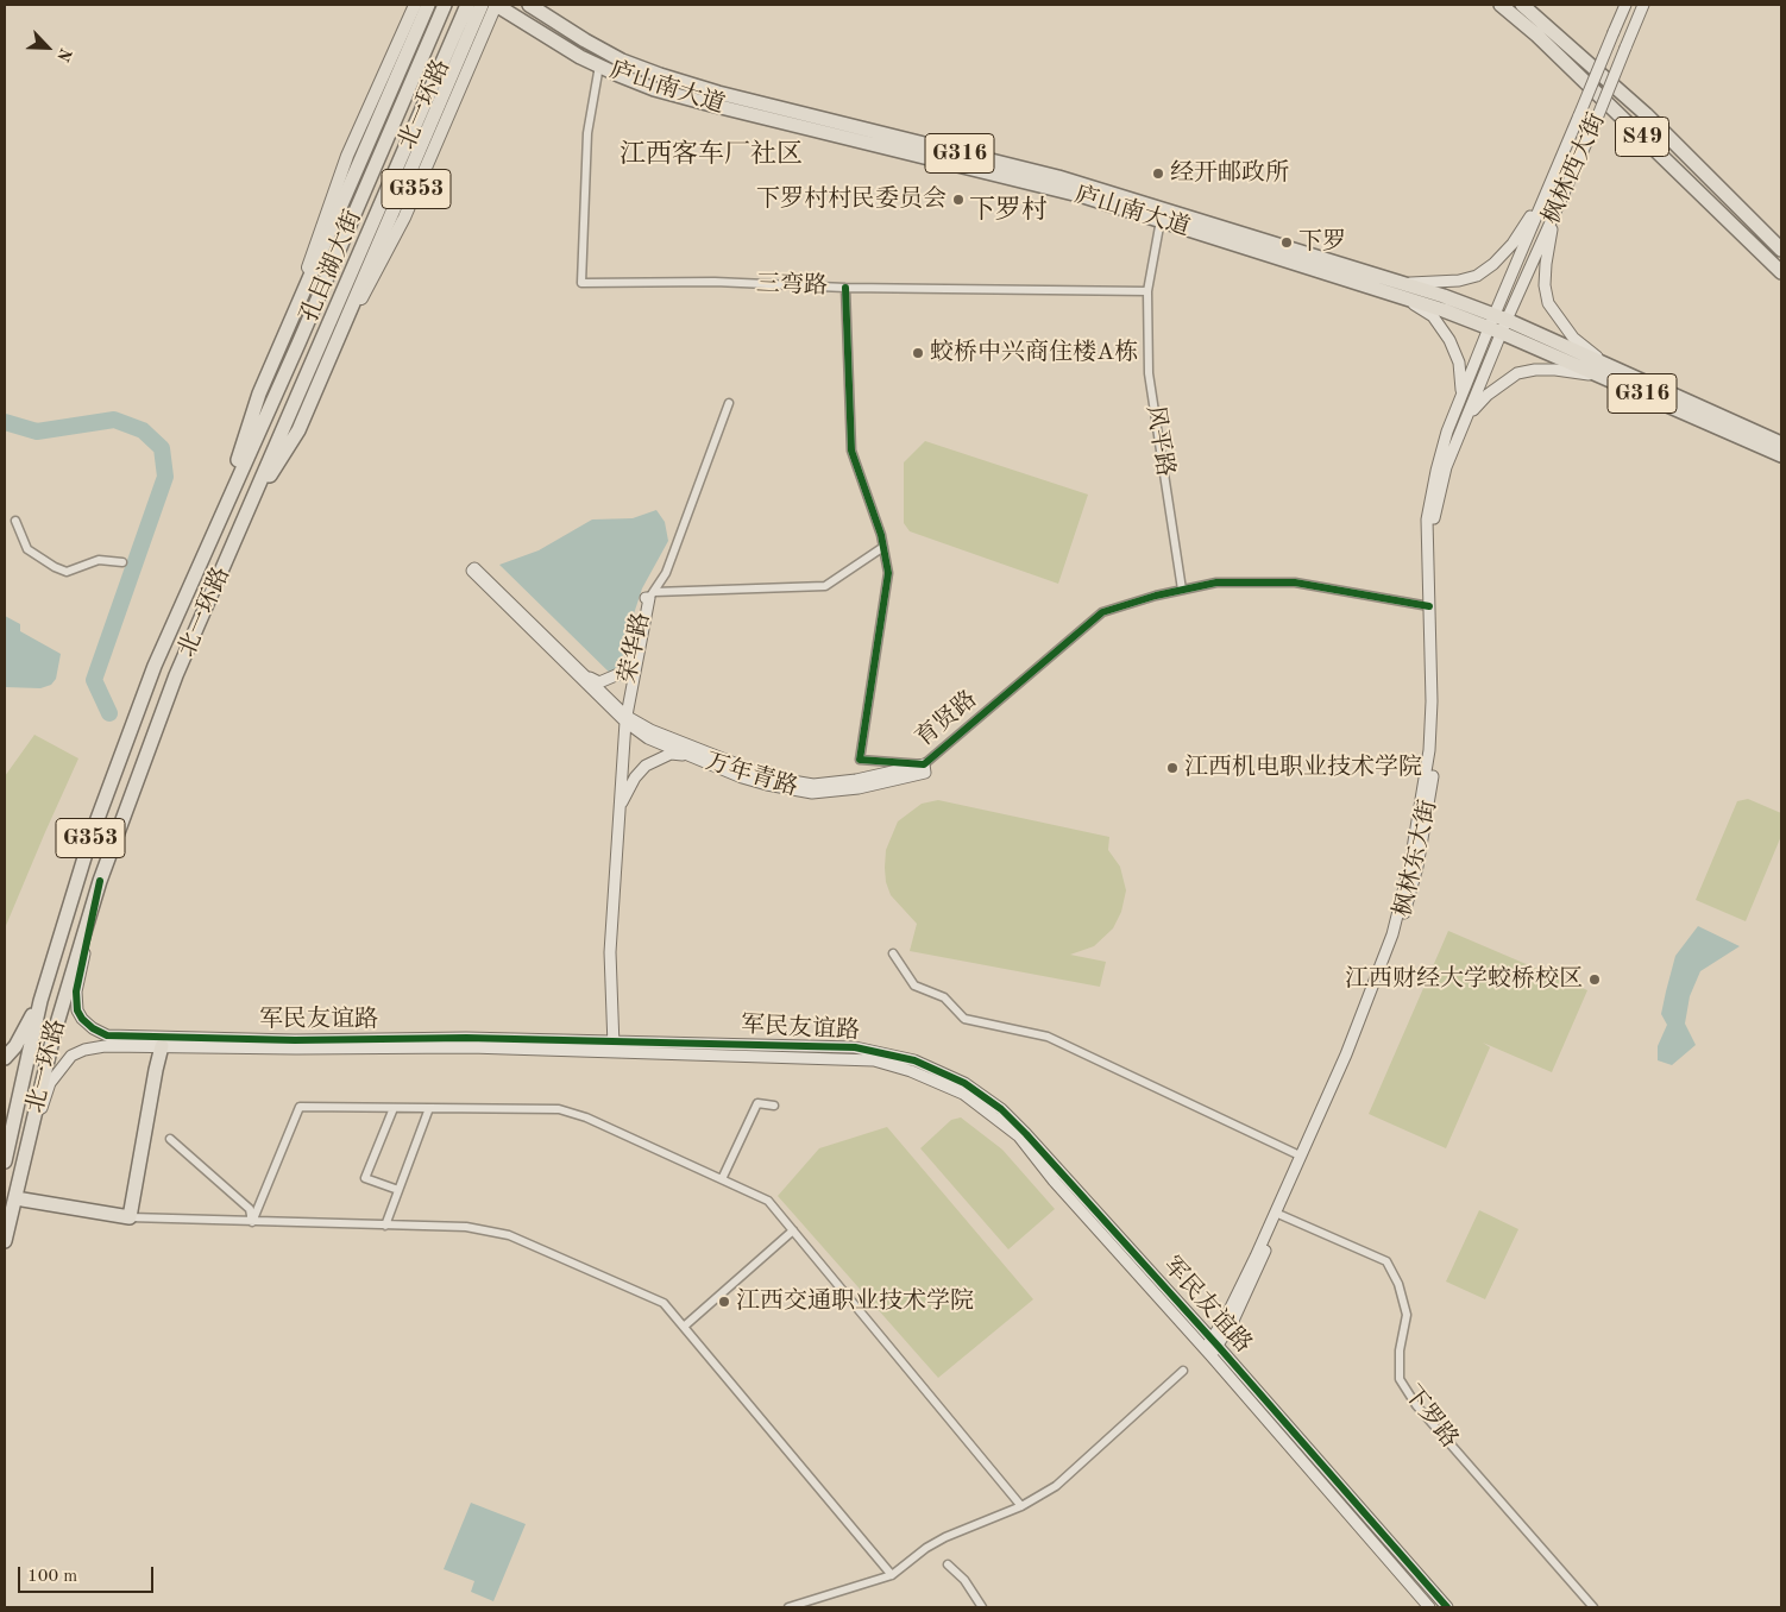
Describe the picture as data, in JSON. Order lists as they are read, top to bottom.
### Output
{
  "streets": {
    "highway": [
      "庐山南大道",
      "北一环路",
      "S49",
      "G316",
      "G353",
      "孔目湖大街"
    ],
    "street": [
      "枫林西大街",
      "三弯路",
      "风平路",
      "荣华路",
      "育贤路",
      "万年青路",
      "枫林东大街",
      "军民友谊路",
      "下罗路"
    ]
  },
  "crossings": [
    ["庐山南大道", "G316"],
    ["庐山南大道", "枫林西大街"],
    ["庐山南大道", "G353"],
    ["庐山南大道", "三弯路"],
    ["庐山南大道", "枫林东大街"],
    ["北一环路", "G353"],
    ["北一环路", "孔目湖大街"],
    ["G316", "枫林西大街"],
    ["G316", "枫林东大街"],
    ["枫林西大街", "枫林东大街"],
    ["G353", "孔目湖大街"],
    ["三弯路", "风平路"],
    ["三弯路", "育贤路"],
    ["风平路", "育贤路"],
    ["荣华路", "万年青路"],
    ["荣华路", "军民友谊路"],
    ["育贤路", "万年青路"],
    ["育贤路", "枫林东大街"],
    ["枫林东大街", "军民友谊路"],
    ["枫林东大街", "下罗路"]
  ],
  "districts": ["江西客车厂社区", "下罗村"],
  "places": [
    "经开邮政所",
    "下罗村村民委员会",
    "下罗",
    "蛟桥中兴商住楼A栋",
    "江西机电职业技术学院",
    "江西财经大学蛟桥校区",
    "江西交通职业技术学院"
  ],
  "scale_bar": "100 m",
  "north": "bottom right"
}
